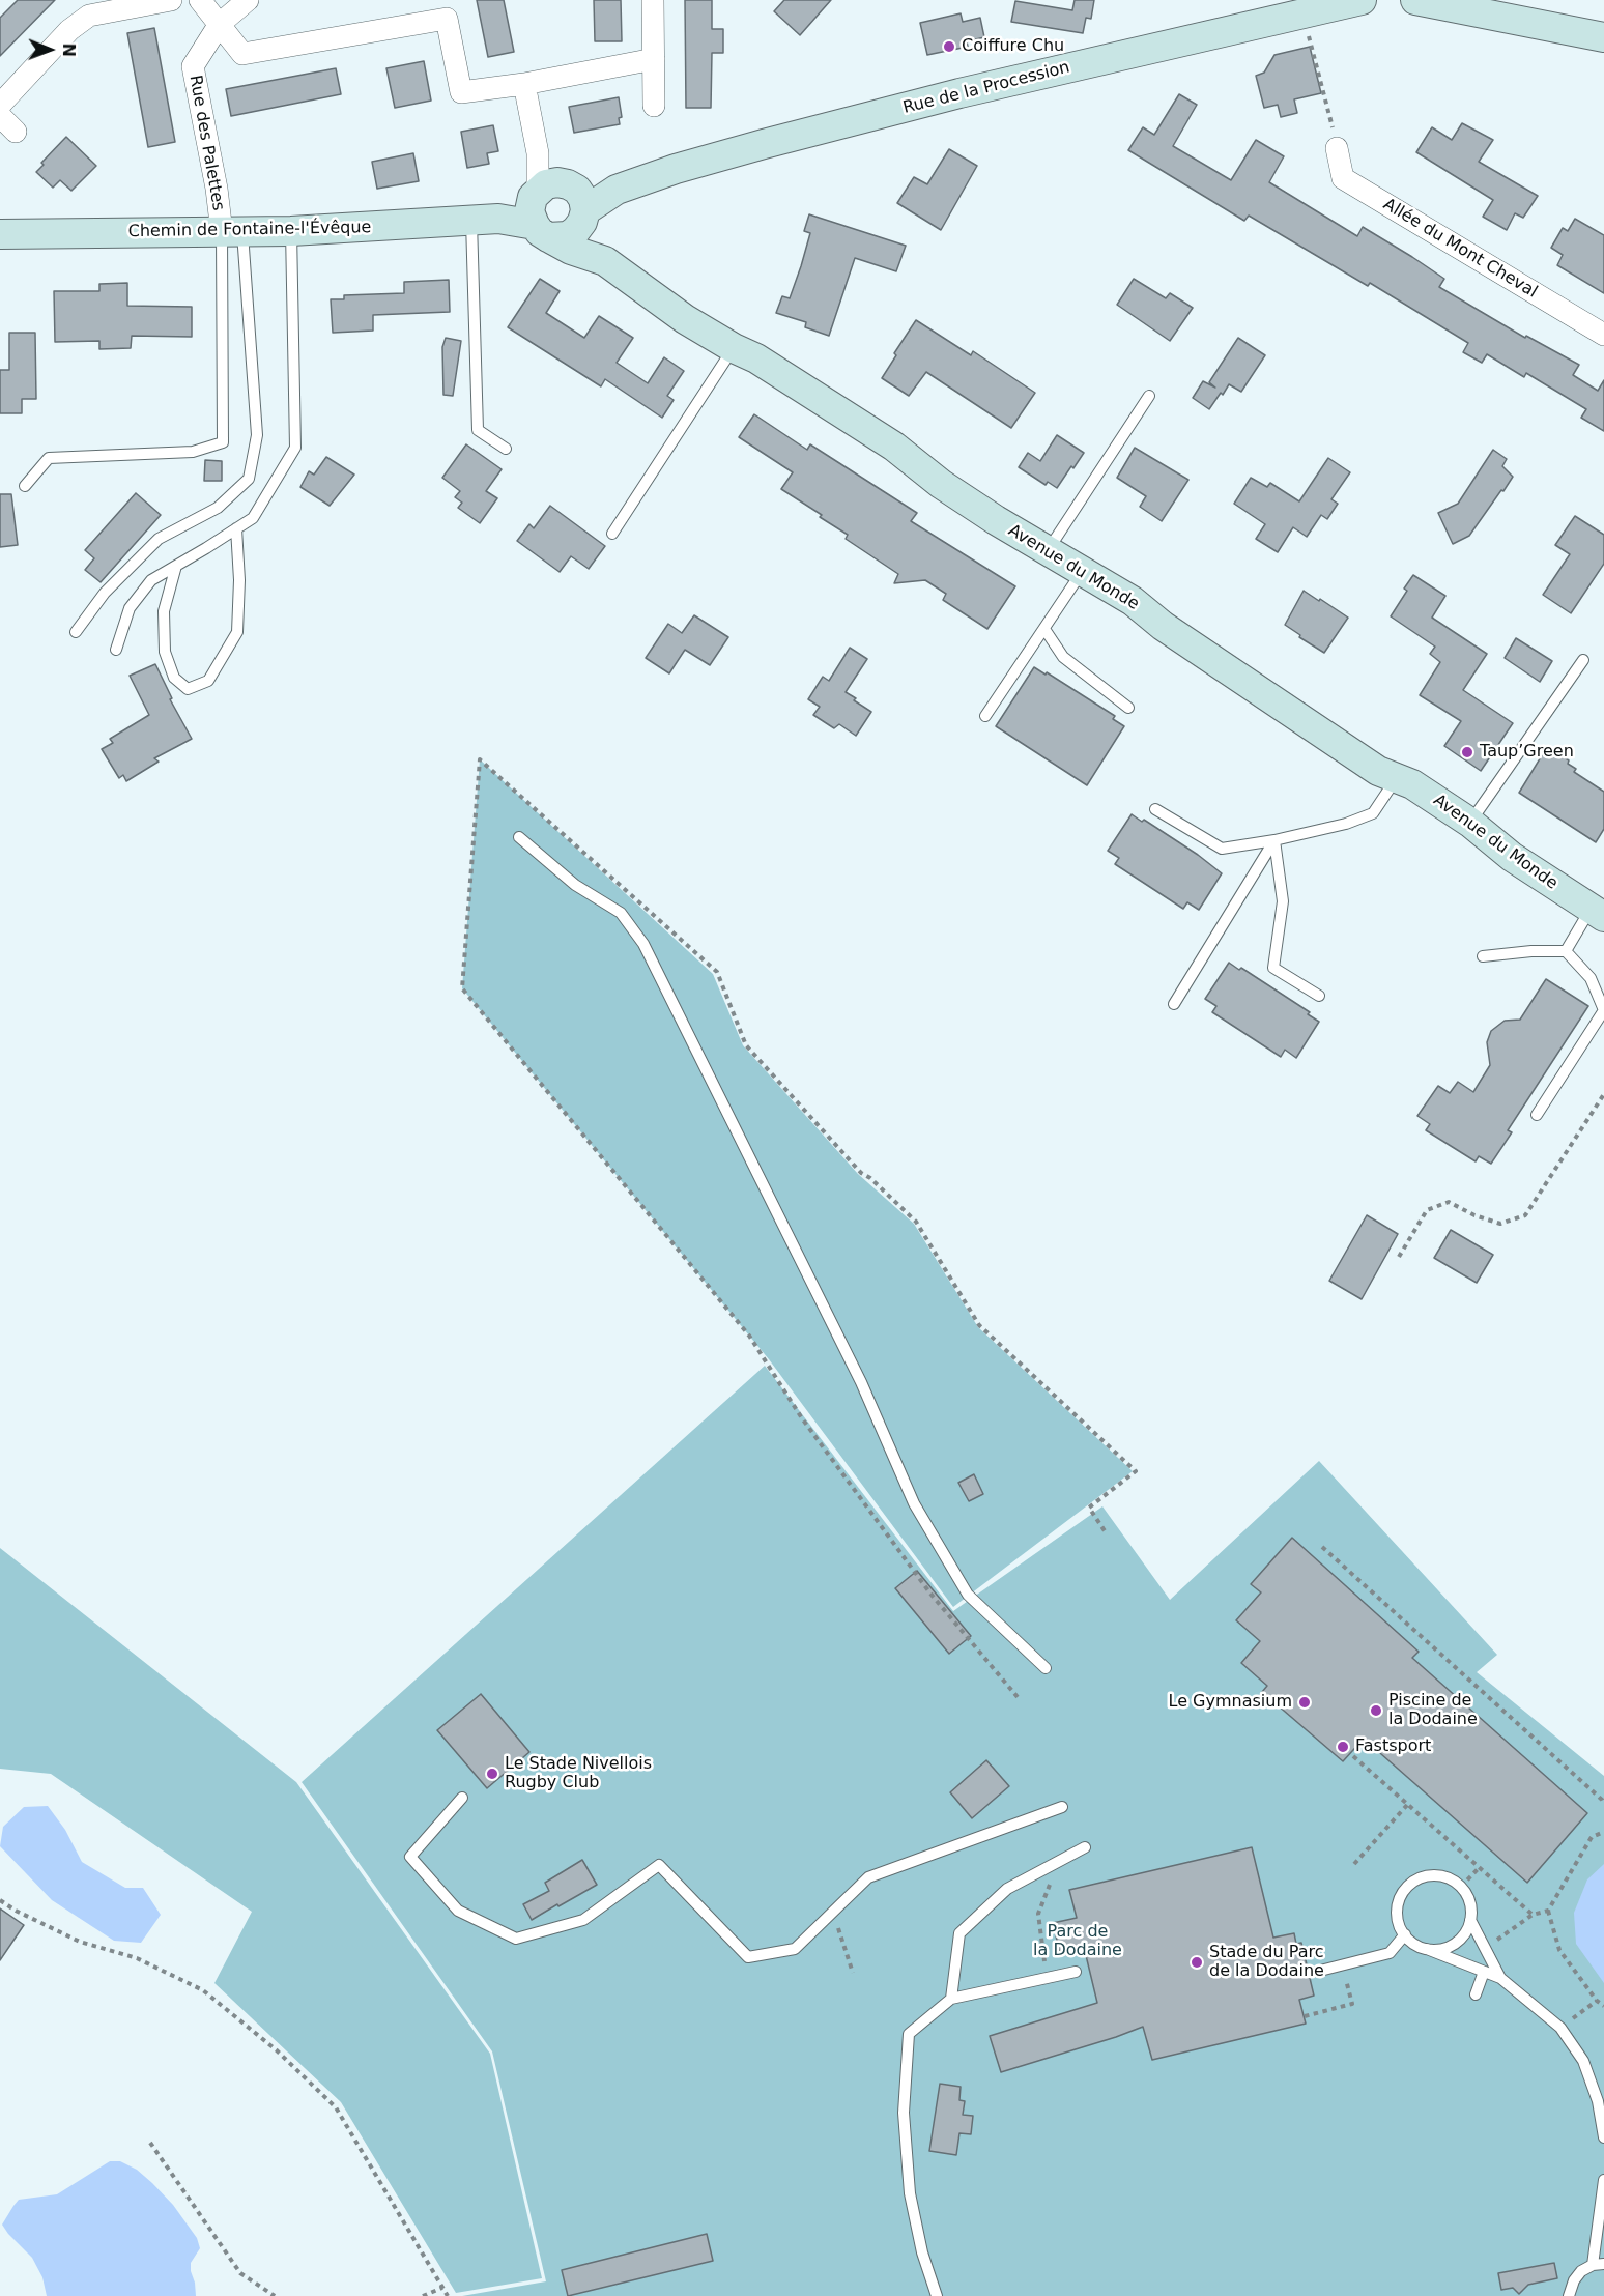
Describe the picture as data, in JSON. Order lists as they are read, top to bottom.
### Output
{
  "streets": {
    "street": [
      "Rue de la Procession",
      "Rue des Palettes",
      "Chemin de Fontaine-l'Évêque",
      "Allée du Mont Cheval",
      "Avenue du Monde"
    ]
  },
  "crossings": [
    ["Rue de la Procession", "Chemin de Fontaine-l'Évêque"],
    ["Rue de la Procession", "Avenue du Monde"],
    ["Rue des Palettes", "Chemin de Fontaine-l'Évêque"],
    ["Chemin de Fontaine-l'Évêque", "Avenue du Monde"]
  ],
  "parks": ["Parc de la Dodaine"],
  "places": [
    "Coiffure Chu",
    "Taup’Green",
    "Le Gymnasium",
    "Piscine de la Dodaine",
    "Fastsport",
    "Le Stade Nivellois Rugby Club",
    "Stade du Parc de la Dodaine"
  ],
  "north": "right"
}
